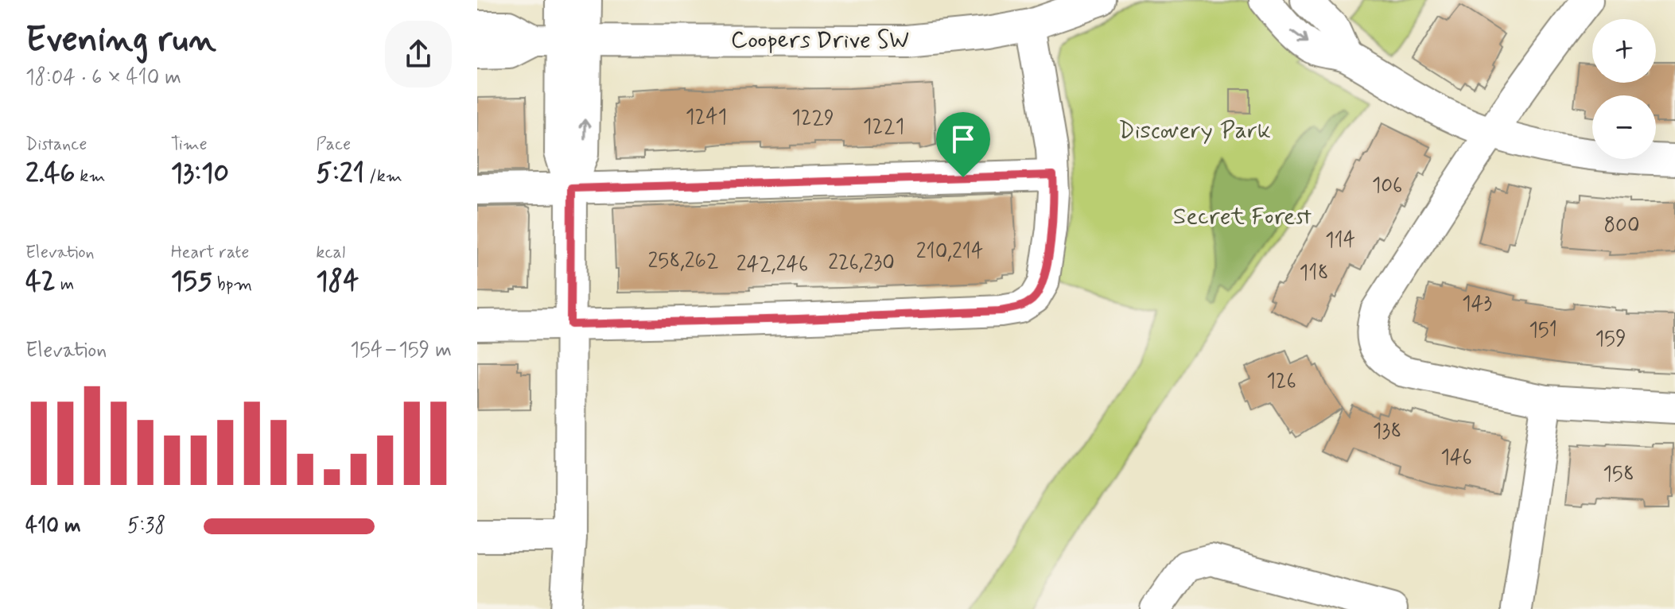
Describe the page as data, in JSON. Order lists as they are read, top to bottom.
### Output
{
  "streets": {
    "street": ["Coopers Drive SW"]
  },
  "parks": ["Discovery Park", "Secret Forest"],
  "house_numbers": [
    "1241",
    "1229",
    "1221",
    "106",
    "800",
    "114",
    "210,214",
    "258,262",
    "226,230",
    "242,246",
    "118",
    "143",
    "151",
    "159",
    "126",
    "138",
    "146",
    "158"
  ],
  "page": {
    "heading": ["Evening run", "18:04 · 6 × 410 m"],
    "map_buttons": ["+", "−"],
    "stats": [
      ["Distance", "2.46 km"],
      ["Time", "13:10"],
      ["Pace", "5:21 /km"],
      ["Elevation", "42 m"],
      ["Heart rate", "155 bpm"],
      ["kcal", "184"]
    ],
    "chart": ["Elevation", "154–159 m"],
    "list": [
      {
        "name": "410 m",
        "note": "5:38"
      }
    ]
  }
}
